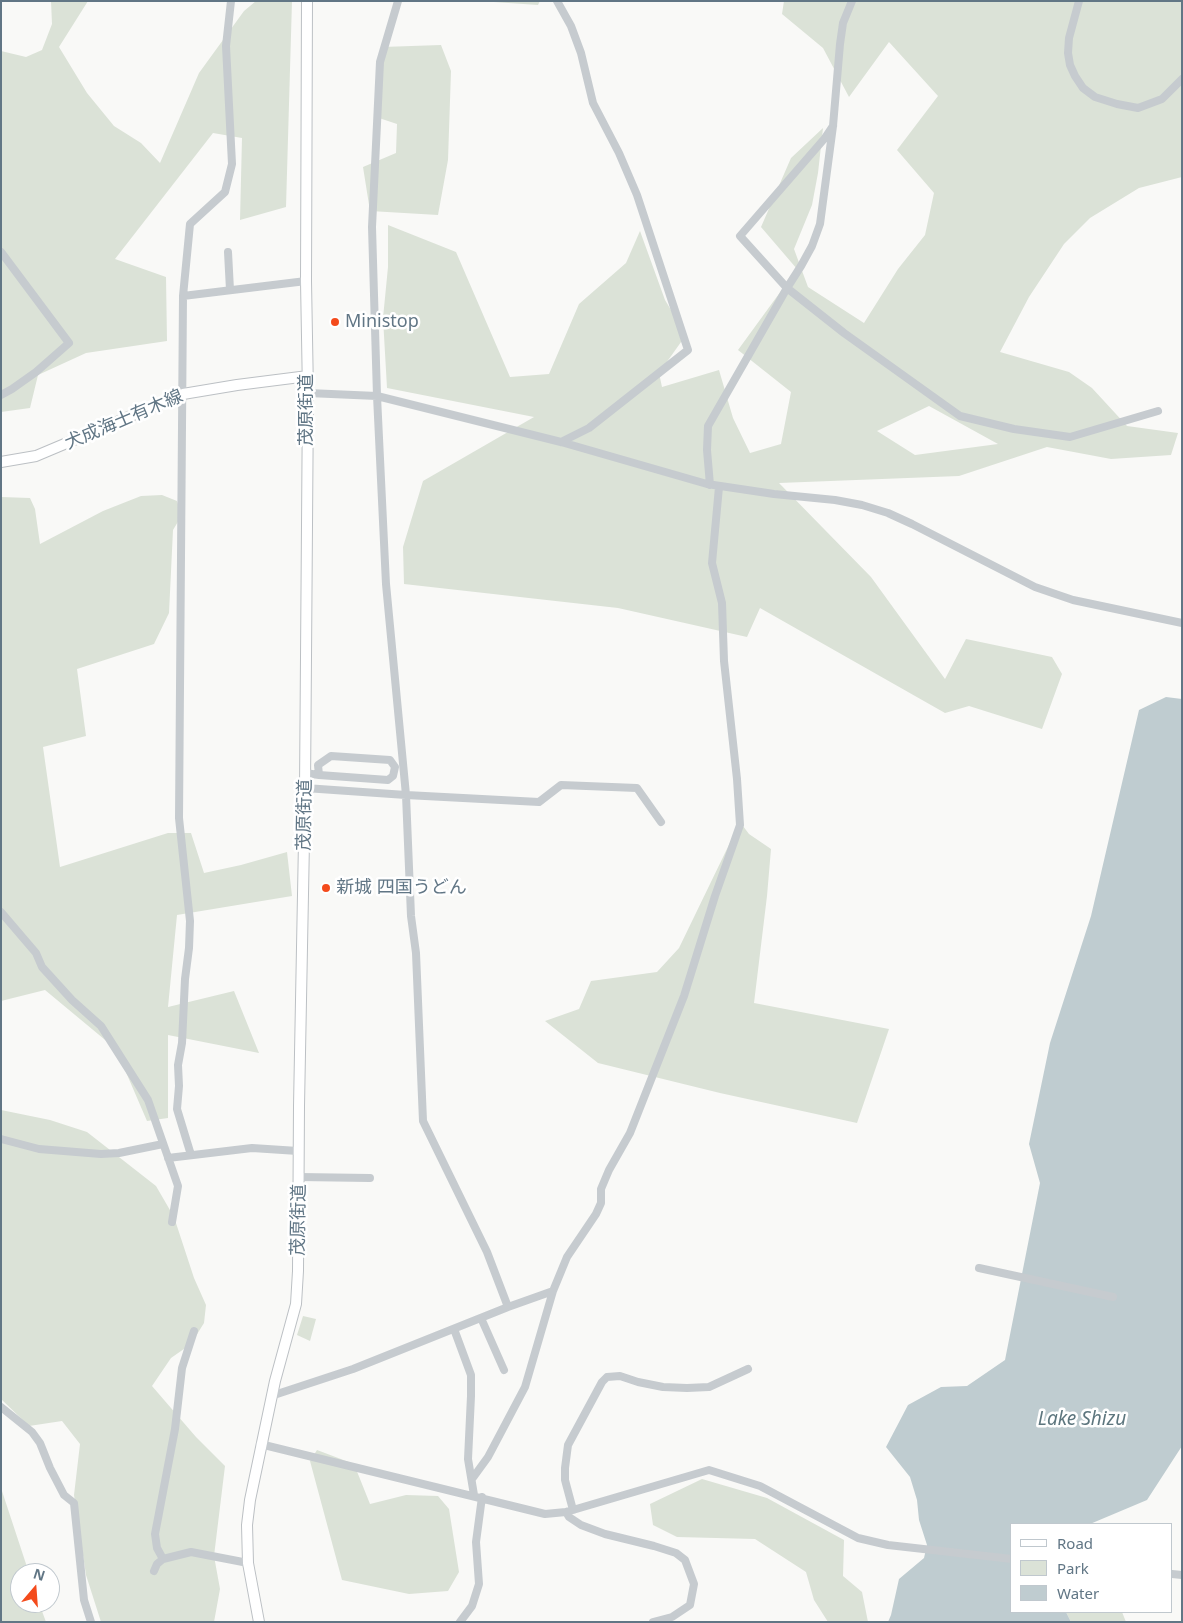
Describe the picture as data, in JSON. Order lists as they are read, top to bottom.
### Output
{
  "streets": {
    "main road": ["茂原街道", "犬成海士有木線"]
  },
  "crossings": [
    ["茂原街道", "犬成海士有木線"]
  ],
  "water": ["Lake Shizu"],
  "places": ["Ministop", "新城 四国うどん"],
  "legend": ["Road", "Park", "Water"],
  "north": "top"
}
